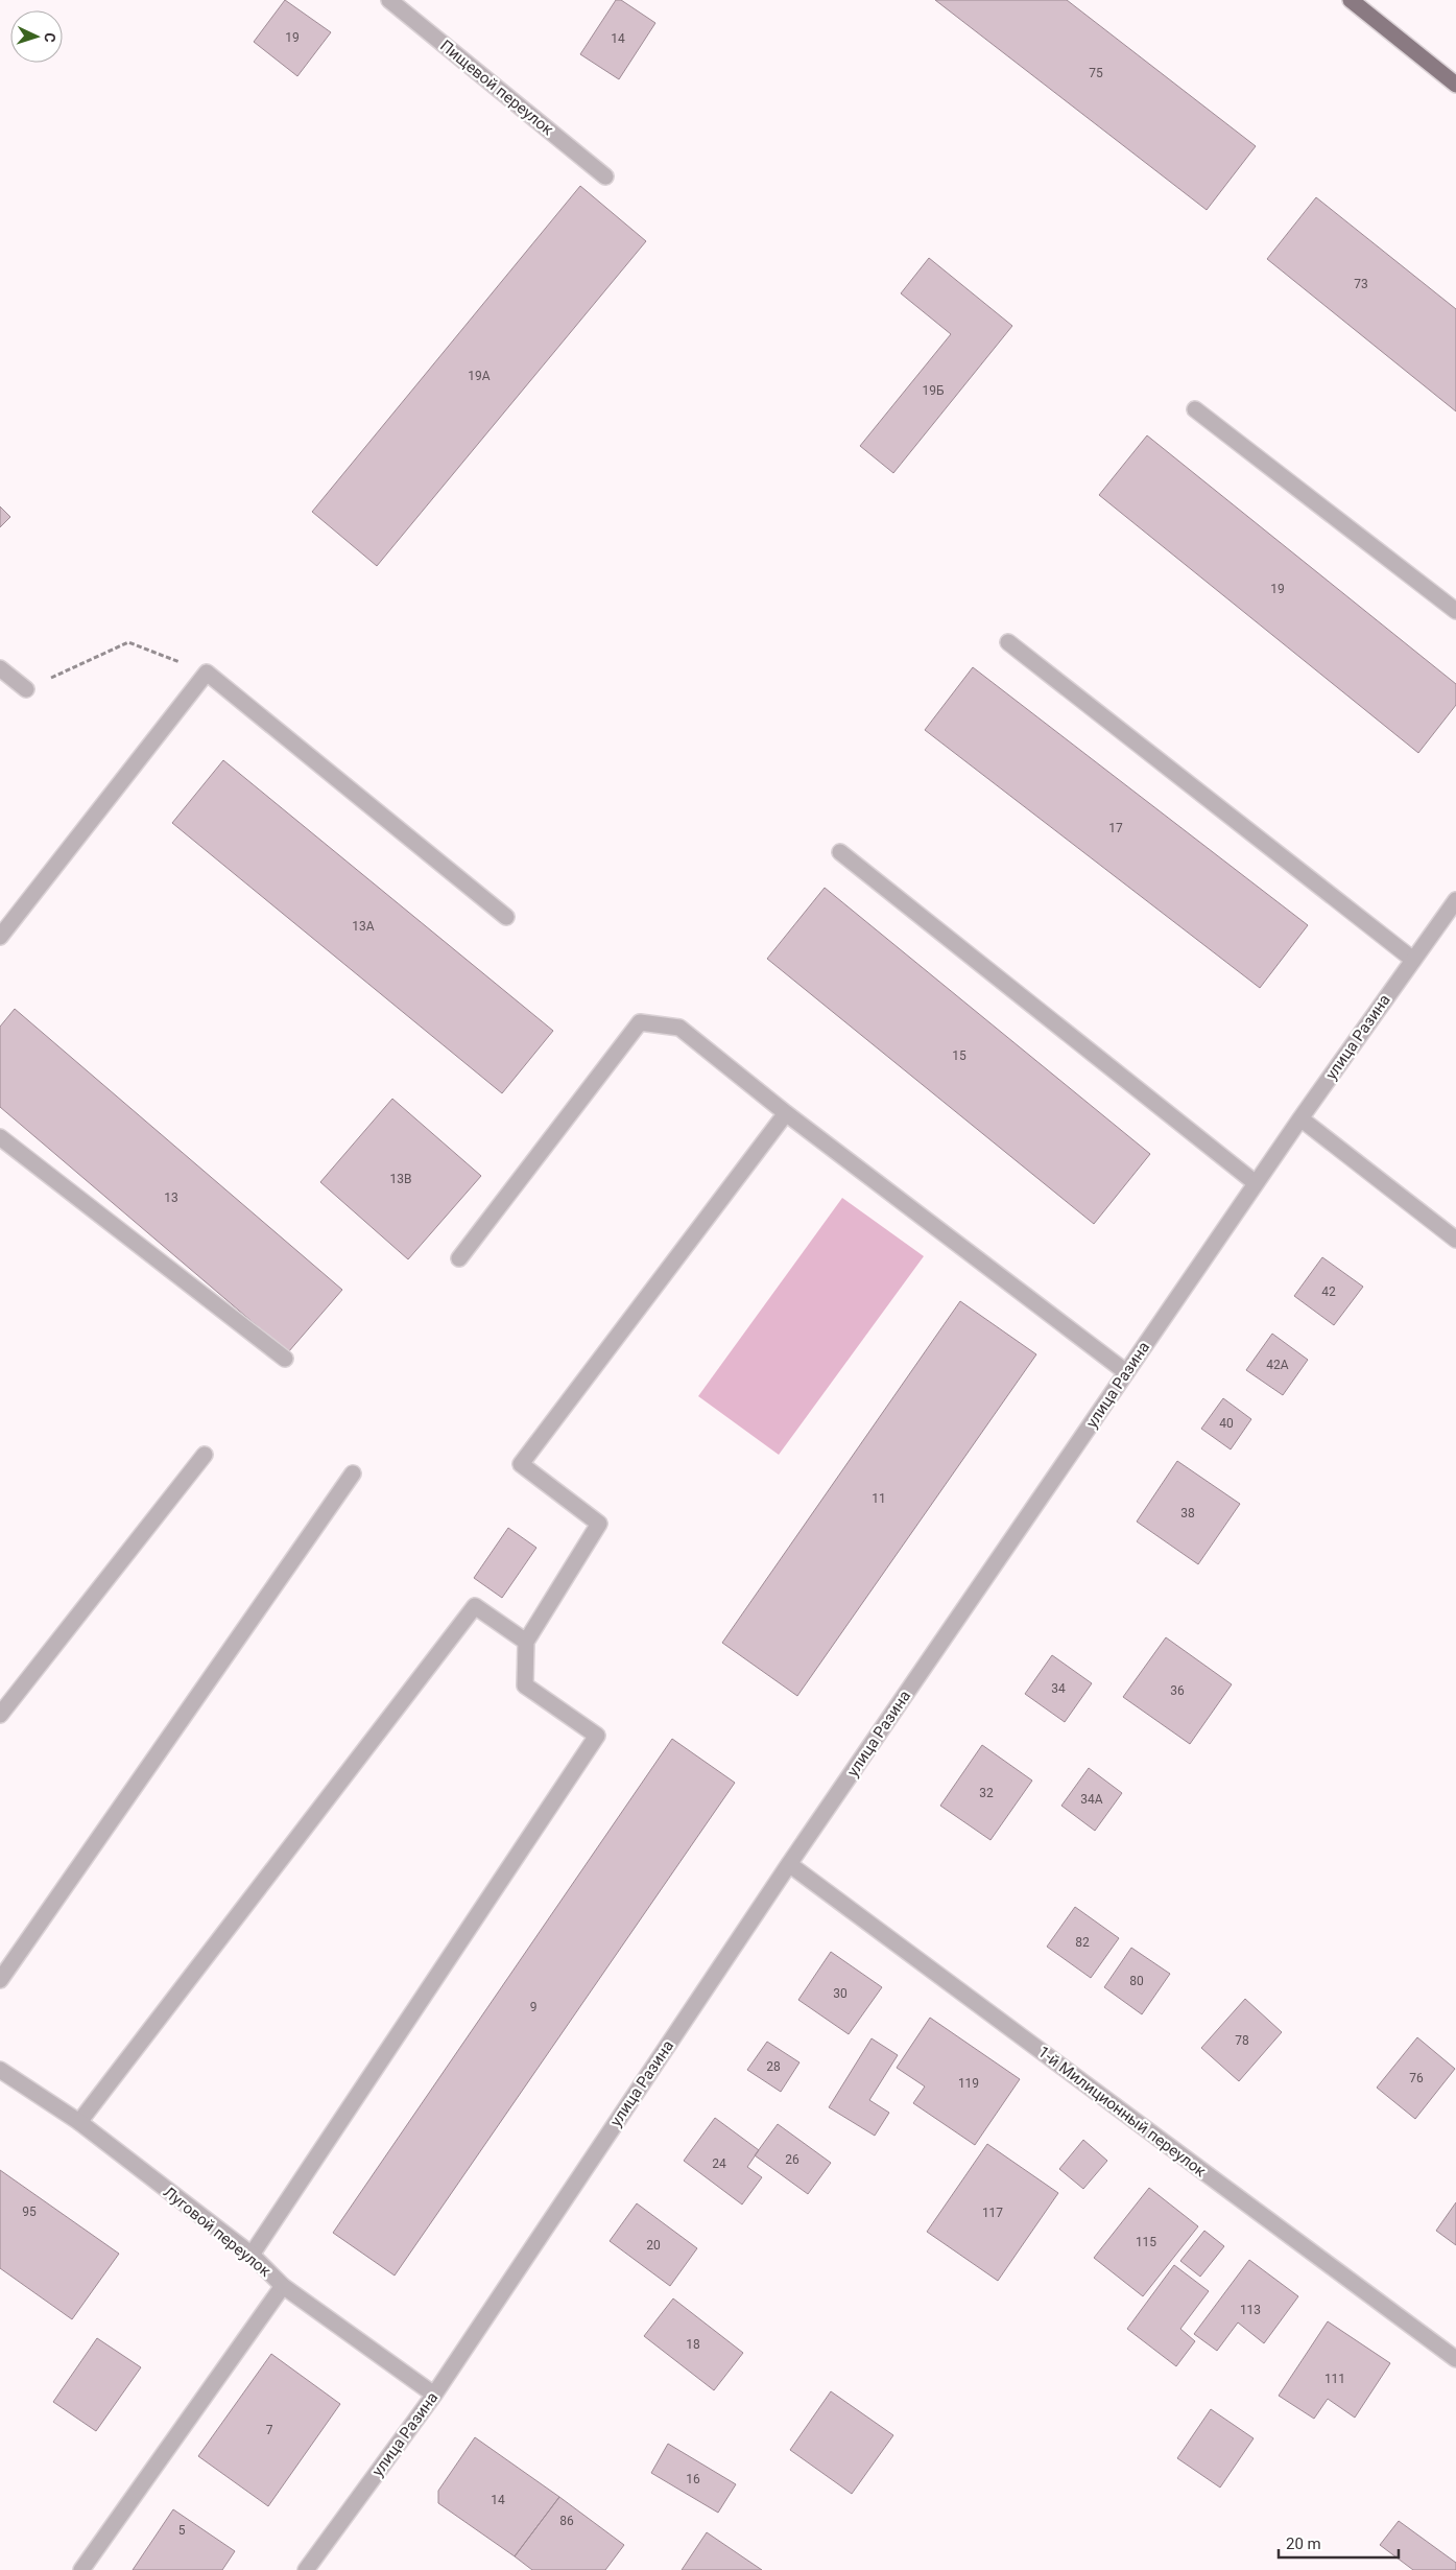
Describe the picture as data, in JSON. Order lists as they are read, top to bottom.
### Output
{
  "streets": {
    "street": [
      "Пищевой переулок",
      "улица Разина",
      "1-й Милиционный переулок",
      "Луговой переулок"
    ]
  },
  "crossings": [
    ["улица Разина", "1-й Милиционный переулок"],
    ["улица Разина", "Луговой переулок"]
  ],
  "house_numbers": [
    "19",
    "14",
    "75",
    "73",
    "19А",
    "19Б",
    "19",
    "17",
    "13А",
    "15",
    "13В",
    "13",
    "42",
    "42А",
    "40",
    "11",
    "38",
    "34",
    "36",
    "32",
    "34А",
    "82",
    "80",
    "30",
    "9",
    "78",
    "28",
    "76",
    "119",
    "26",
    "24",
    "95",
    "117",
    "115",
    "20",
    "113",
    "18",
    "111",
    "7",
    "16",
    "14",
    "86",
    "5"
  ],
  "scale_bar": "20 m",
  "north": "right"
}
